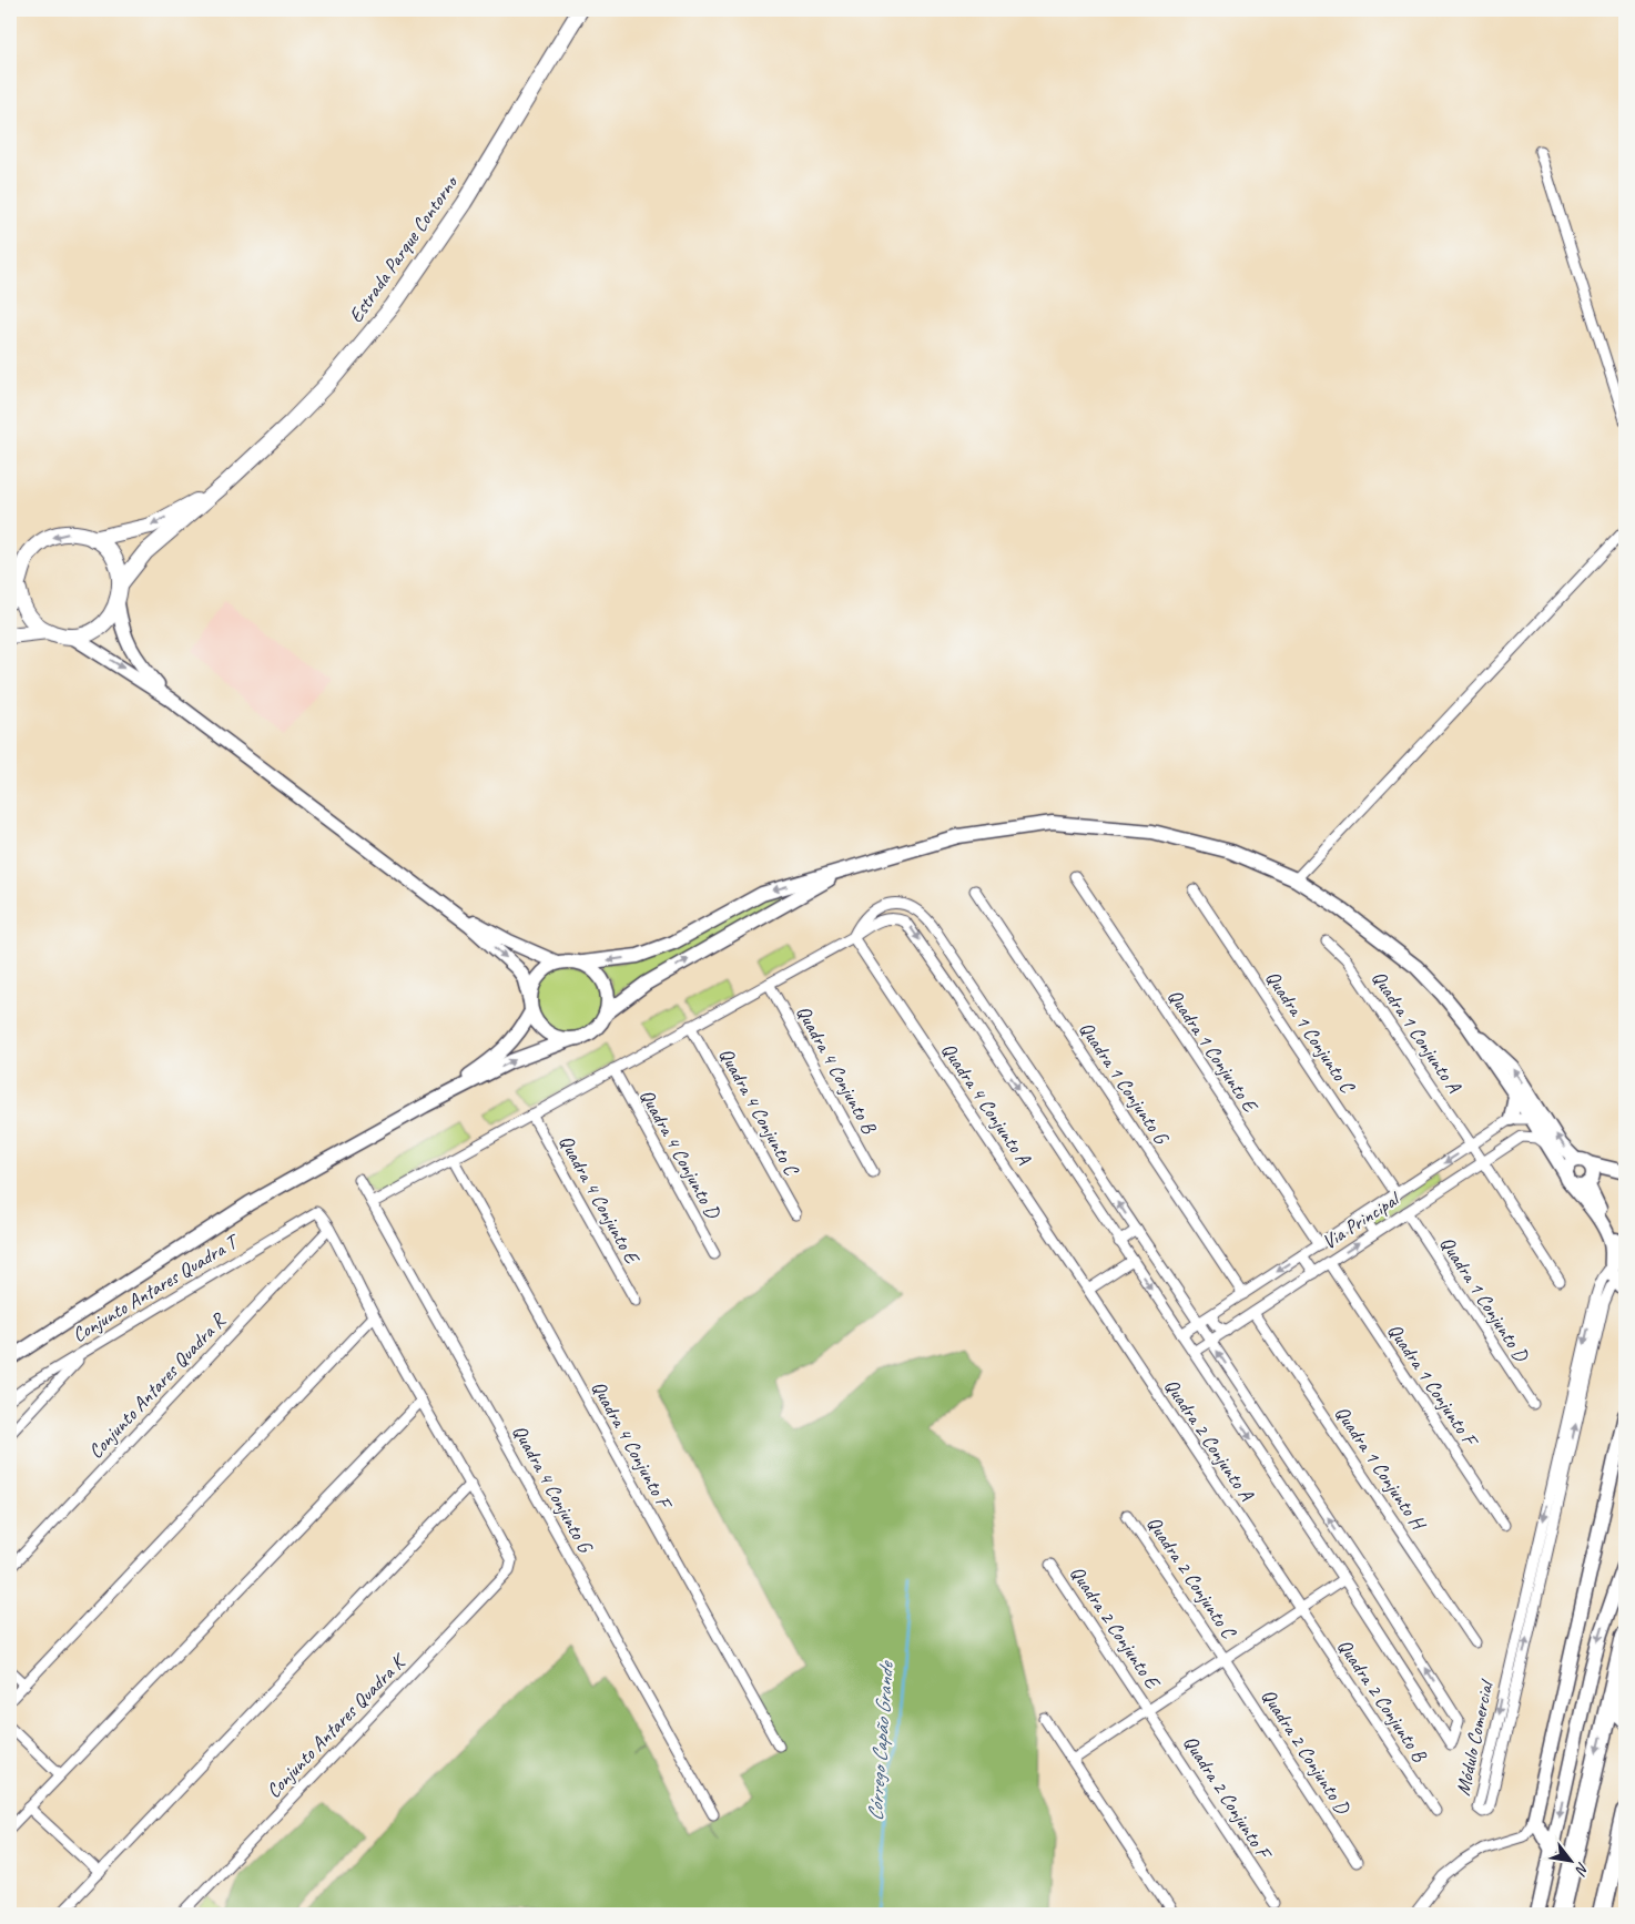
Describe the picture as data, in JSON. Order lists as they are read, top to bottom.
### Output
{
  "streets": {
    "main road": ["Estrada Parque Contorno"],
    "street": [
      "Quadra 1 Conjunto C",
      "Quadra 1 Conjunto A",
      "Quadra 1 Conjunto E",
      "Quadra 4 Conjunto B",
      "Quadra 1 Conjunto G",
      "Quadra 4 Conjunto A",
      "Quadra 4 Conjunto C",
      "Quadra 4 Conjunto D",
      "Quadra 4 Conjunto E",
      "Via Principal",
      "Conjunto Antares Quadra T",
      "Quadra 1 Conjunto D",
      "Quadra 1 Conjunto F",
      "Conjunto Antares Quadra R",
      "Quadra 2 Conjunto A",
      "Quadra 4 Conjunto F",
      "Quadra 1 Conjunto H",
      "Quadra 4 Conjunto G",
      "Quadra 2 Conjunto C",
      "Quadra 2 Conjunto E",
      "Quadra 2 Conjunto B",
      "Conjunto Antares Quadra K",
      "Módulo Comercial",
      "Quadra 2 Conjunto D",
      "Quadra 2 Conjunto F"
    ]
  },
  "crossings": [
    ["Quadra 1 Conjunto C", "Via Principal"],
    ["Quadra 1 Conjunto A", "Via Principal"],
    ["Quadra 1 Conjunto E", "Via Principal"],
    ["Quadra 1 Conjunto G", "Via Principal"],
    ["Quadra 4 Conjunto A", "Quadra 2 Conjunto A"],
    ["Via Principal", "Quadra 1 Conjunto D"],
    ["Via Principal", "Quadra 1 Conjunto F"],
    ["Via Principal", "Quadra 1 Conjunto H"],
    ["Conjunto Antares Quadra T", "Conjunto Antares Quadra R"],
    ["Quadra 2 Conjunto A", "Quadra 2 Conjunto B"],
    ["Quadra 2 Conjunto C", "Quadra 2 Conjunto D"],
    ["Quadra 2 Conjunto E", "Quadra 2 Conjunto F"]
  ],
  "water": ["Córrego Capão Grande"],
  "north": "bottom right"
}
